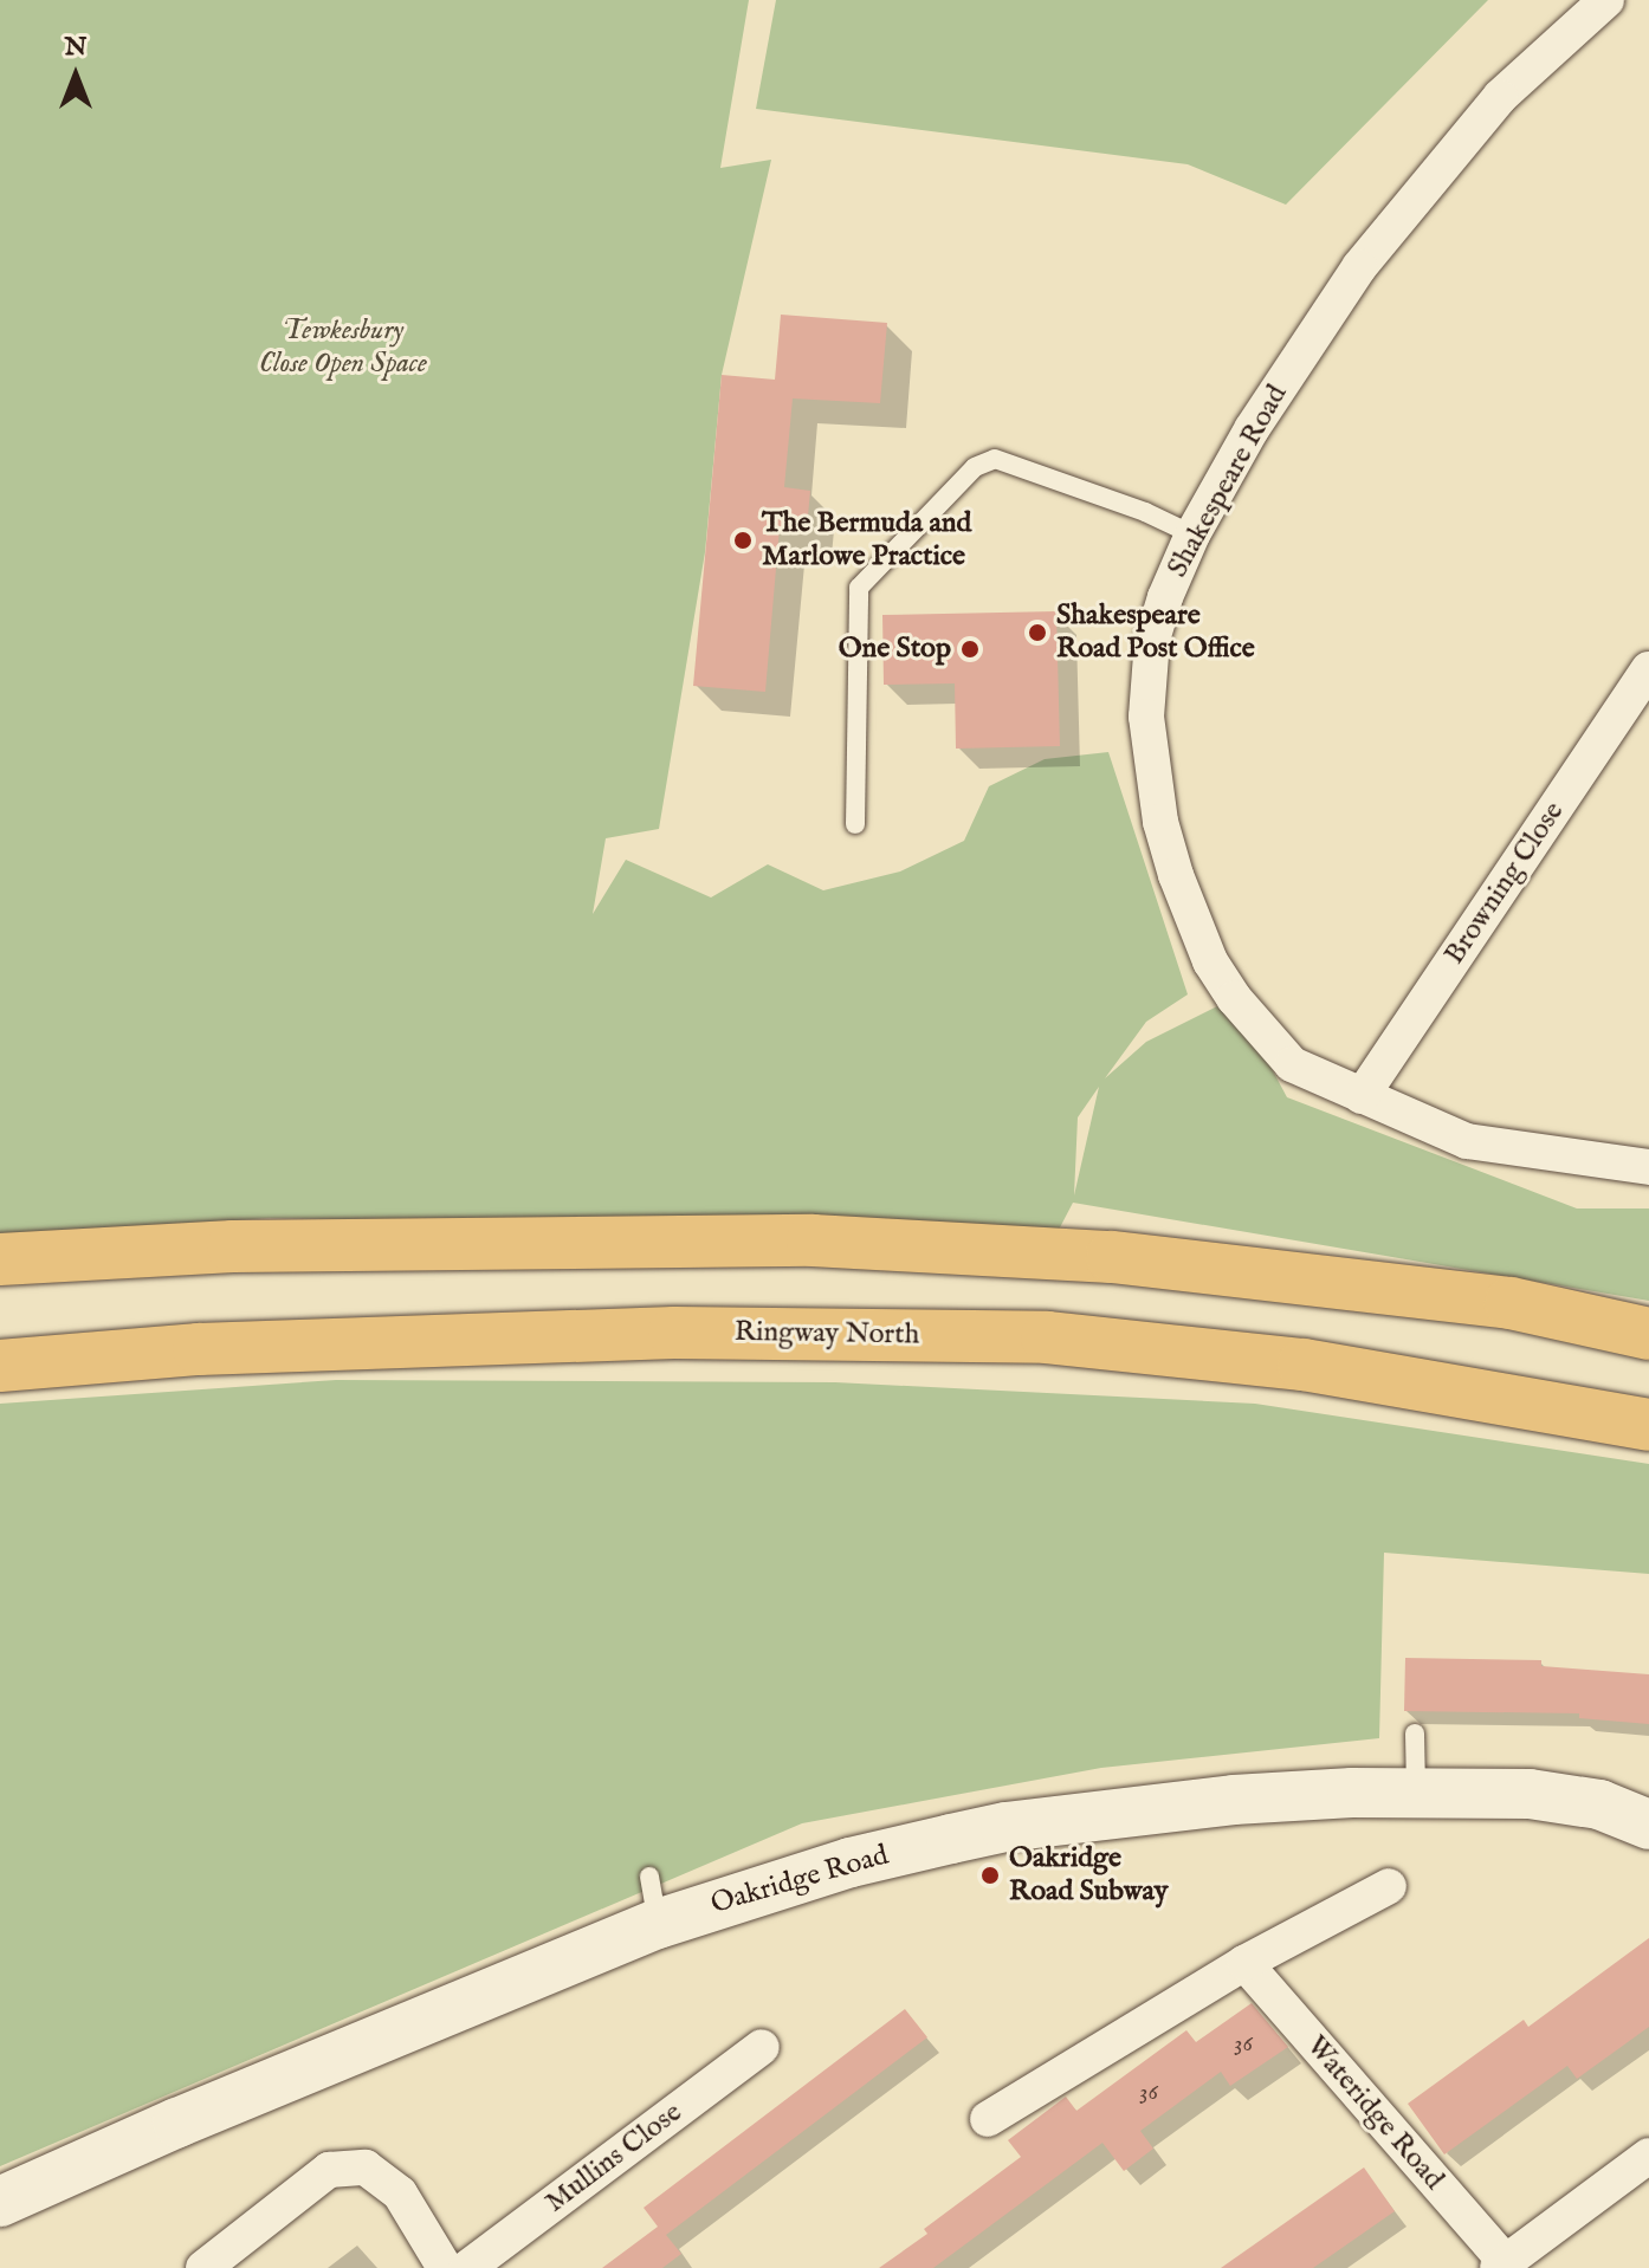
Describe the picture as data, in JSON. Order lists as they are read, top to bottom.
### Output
{
  "streets": {
    "highway": ["Ringway North"],
    "street": [
      "Shakespeare Road",
      "Browning Close",
      "Oakridge Road",
      "Wateridge Road",
      "Mullins Close"
    ]
  },
  "crossings": [
    ["Shakespeare Road", "Browning Close"]
  ],
  "parks": ["Tewkesbury Close Open Space"],
  "places": [
    "The Bermuda and Marlowe Practice",
    "Shakespeare Road Post Office",
    "One Stop",
    "Oakridge Road Subway"
  ],
  "house_numbers": ["36", "36"],
  "north": "top"
}
